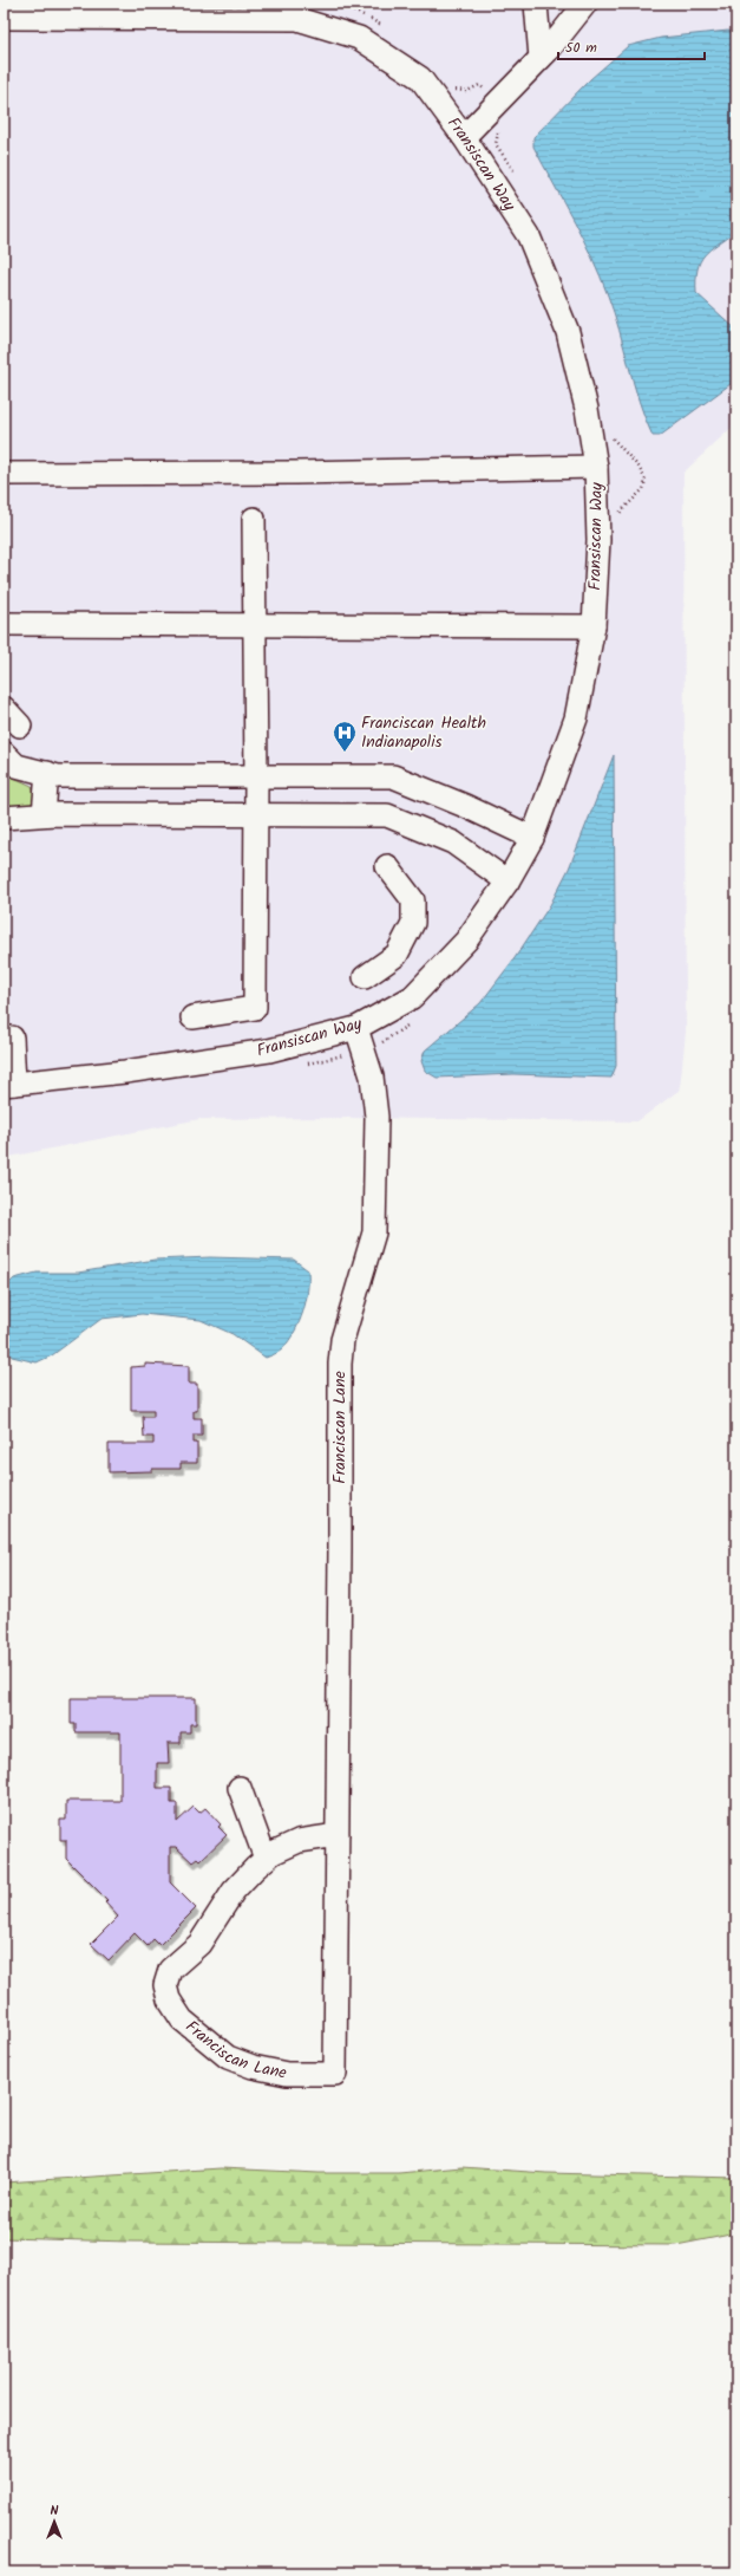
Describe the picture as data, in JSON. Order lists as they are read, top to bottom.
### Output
{
  "streets": {
    "street": ["Fransiscan Way", "Franciscan Lane"]
  },
  "crossings": [
    ["Fransiscan Way", "Franciscan Lane"]
  ],
  "places": {
    "hospital": ["Franciscan Health Indianapolis"]
  },
  "scale_bar": "50 m",
  "north": "top"
}
